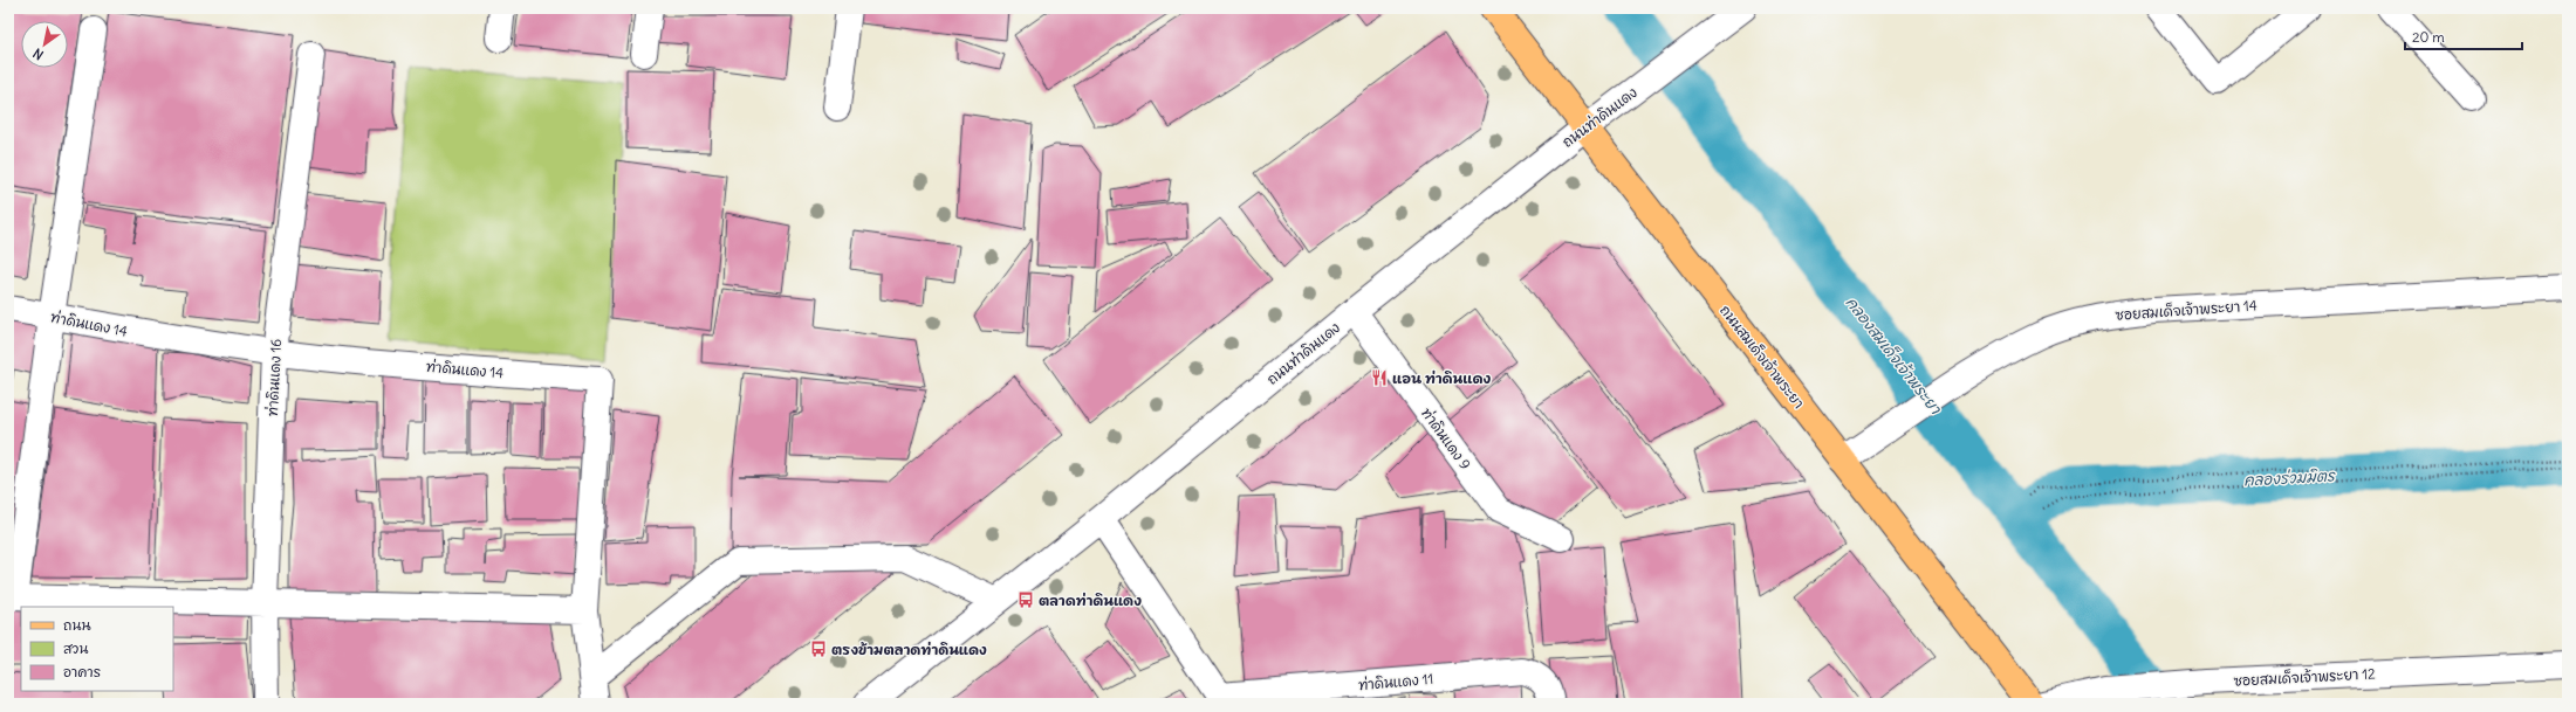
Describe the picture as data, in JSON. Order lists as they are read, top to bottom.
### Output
{
  "streets": {
    "main road": ["ถนนสมเด็จเจ้าพระยา"],
    "street": [
      "ถนนท่าดินแดง",
      "ซอยสมเด็จเจ้าพระยา 14",
      "ท่าดินแดง 14",
      "ท่าดินแดง 16",
      "ท่าดินแดง 9",
      "ซอยสมเด็จเจ้าพระยา 12",
      "ท่าดินแดง 11"
    ]
  },
  "crossings": [
    ["ถนนท่าดินแดง", "ถนนสมเด็จเจ้าพระยา"],
    ["ถนนท่าดินแดง", "ท่าดินแดง 9"],
    ["ถนนท่าดินแดง", "ท่าดินแดง 11"],
    ["ซอยสมเด็จเจ้าพระยา 14", "ถนนสมเด็จเจ้าพระยา"],
    ["ท่าดินแดง 14", "ท่าดินแดง 16"]
  ],
  "water": ["คลองสมเด็จเจ้าพระยา", "คลองร่วมมิตร"],
  "places": {
    "restaurant": ["แอน ท่าดินแดง"],
    "bus stop": ["ตลาดท่าดินแดง", "ตรงข้ามตลาดท่าดินแดง"]
  },
  "legend": ["ถนน", "สวน", "อาคาร"],
  "scale_bar": "20 m",
  "north": "bottom left"
}
